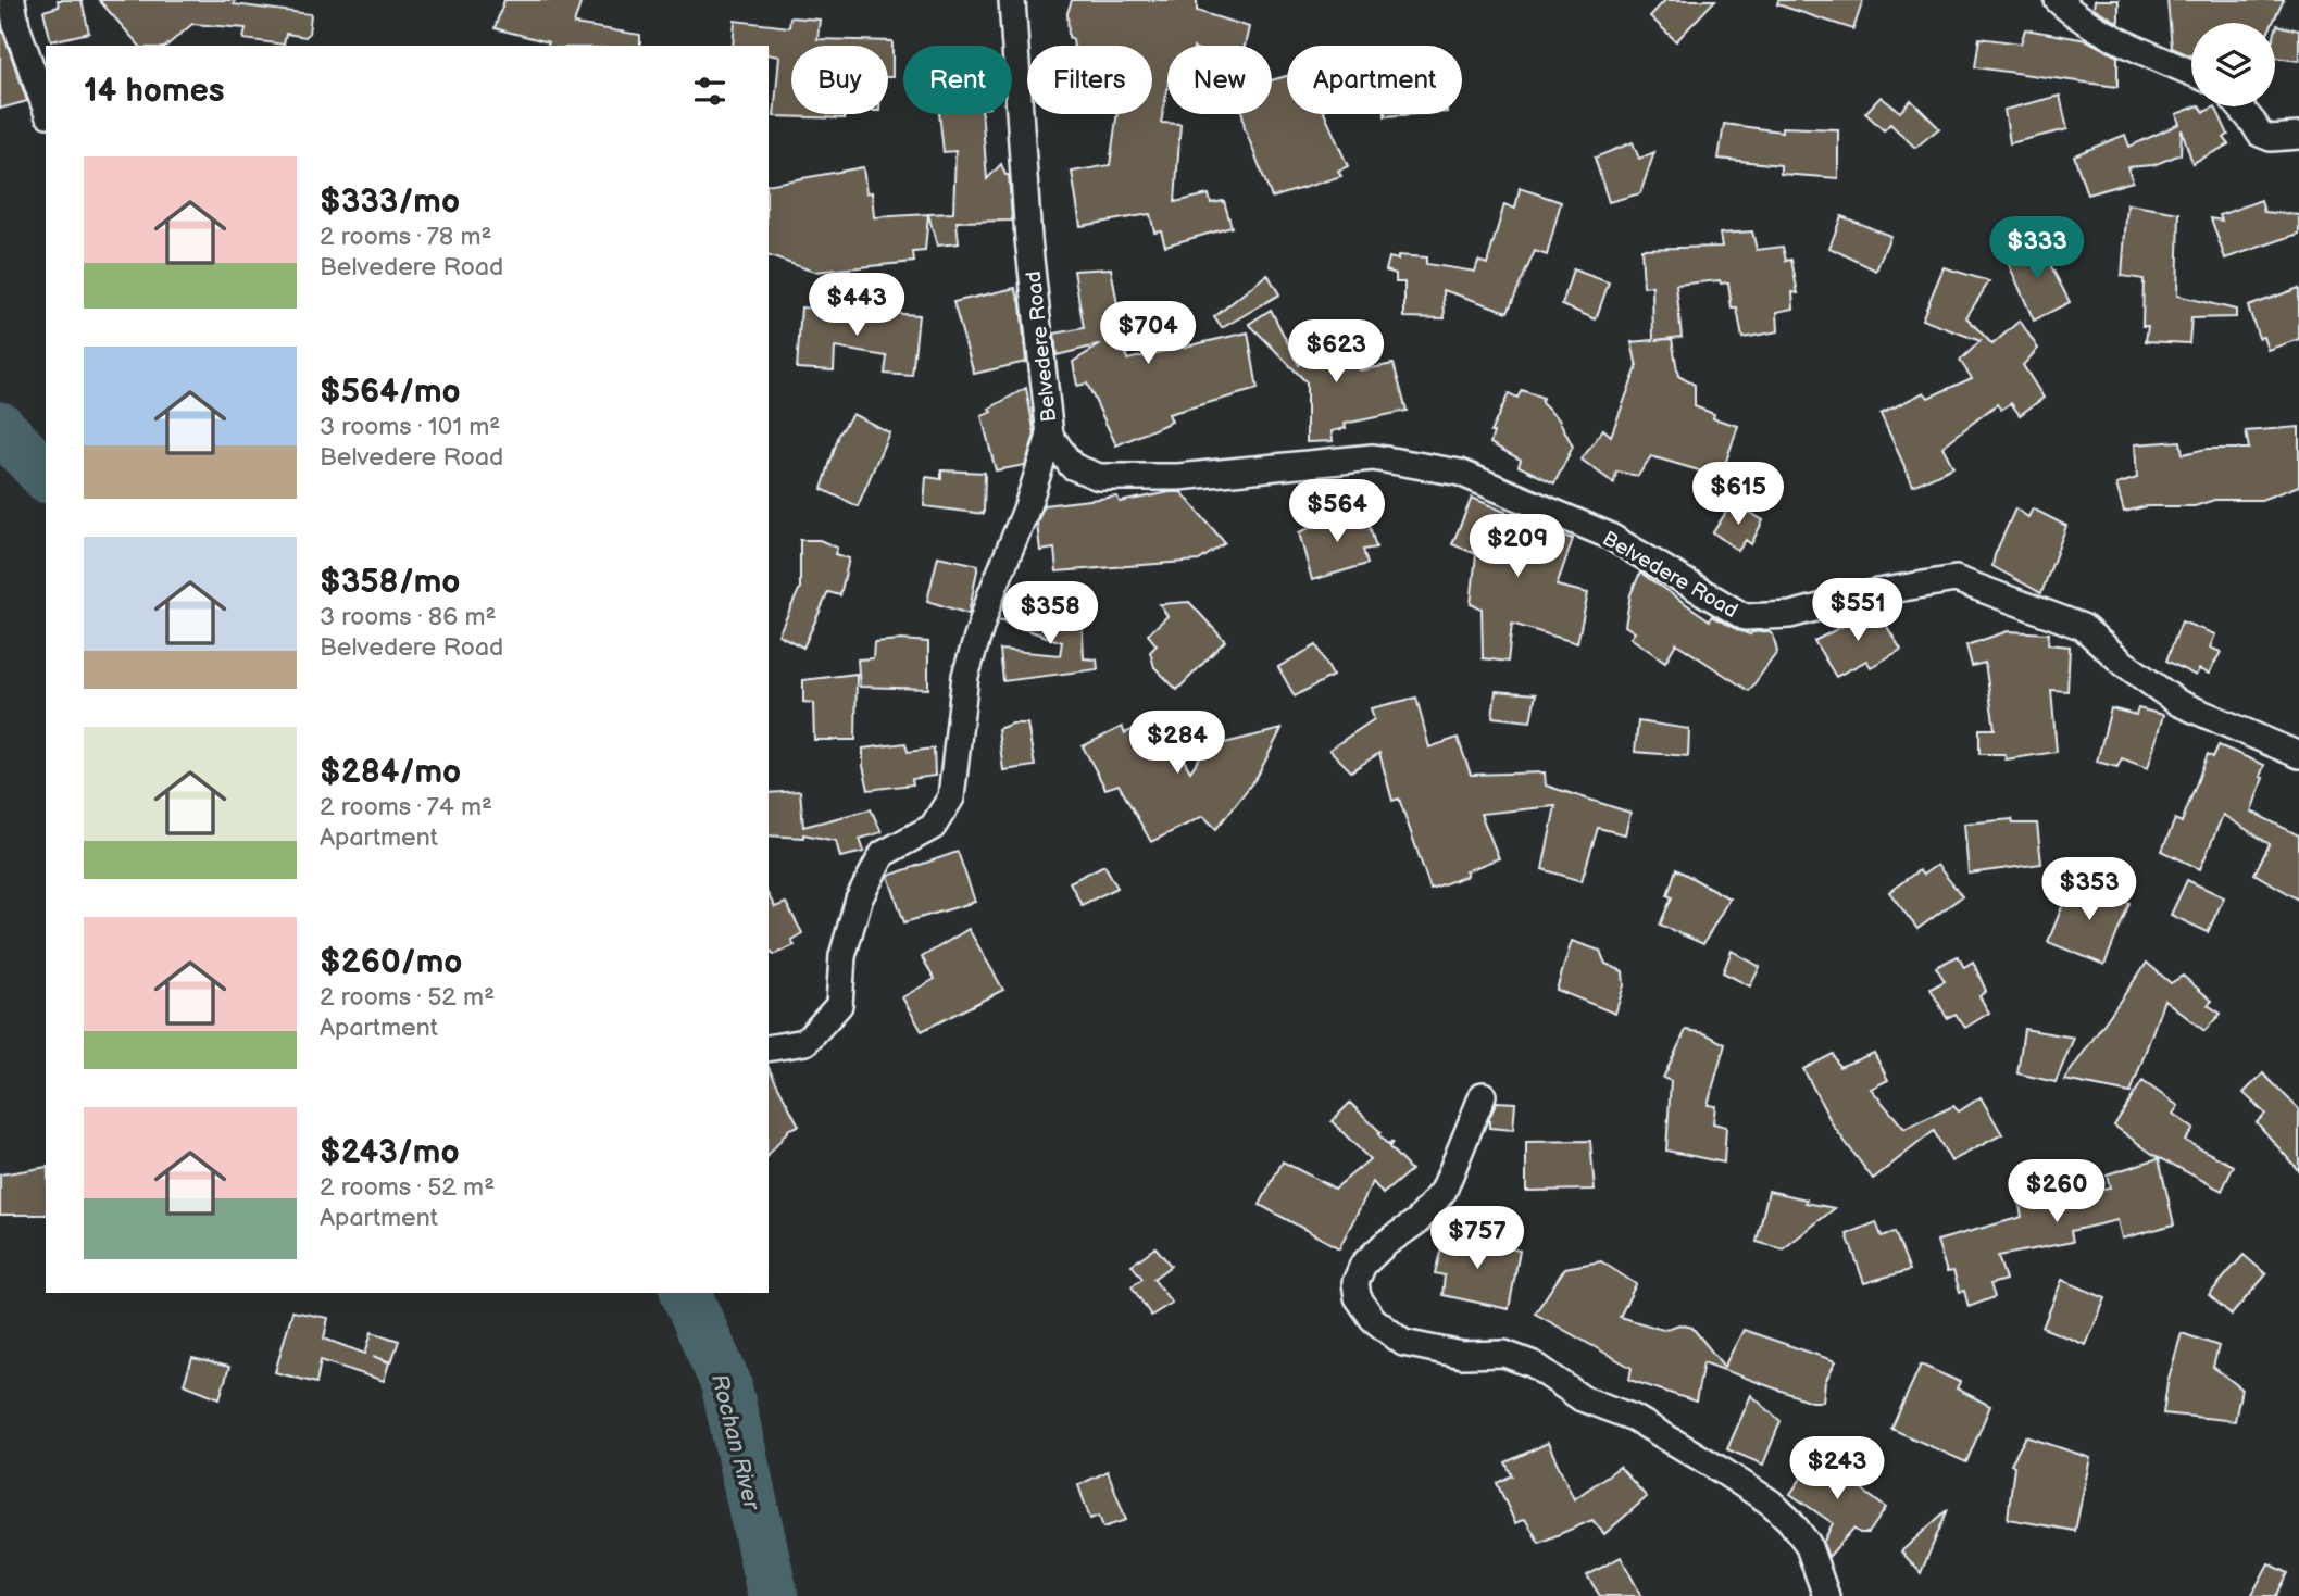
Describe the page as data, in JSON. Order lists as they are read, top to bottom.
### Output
{
  "streets": {
    "street": ["Belvedere Road"]
  },
  "water": ["Rochan River"],
  "page": {
    "chip": [
      "Buy",
      "Rent",
      "Filters",
      "New",
      "Apartment"
    ],
    "heading": "14 homes",
    "list": [
      {
        "name": "$333/mo",
        "note": "2 rooms · 78 m² · Belvedere Road"
      },
      {
        "name": "$564/mo",
        "note": "3 rooms · 101 m² · Belvedere Road"
      },
      {
        "name": "$358/mo",
        "note": "3 rooms · 86 m² · Belvedere Road"
      },
      {
        "name": "$284/mo",
        "note": "2 rooms · 74 m² · Apartment"
      },
      {
        "name": "$260/mo",
        "note": "2 rooms · 52 m² · Apartment"
      },
      {
        "name": "$243/mo",
        "note": "2 rooms · 52 m² · Apartment"
      }
    ],
    "price": [
      "$333",
      "$443",
      "$704",
      "$623",
      "$615",
      "$564",
      "$209",
      "$551",
      "$358",
      "$284",
      "$353",
      "$260",
      "$757",
      "$243"
    ]
  }
}
